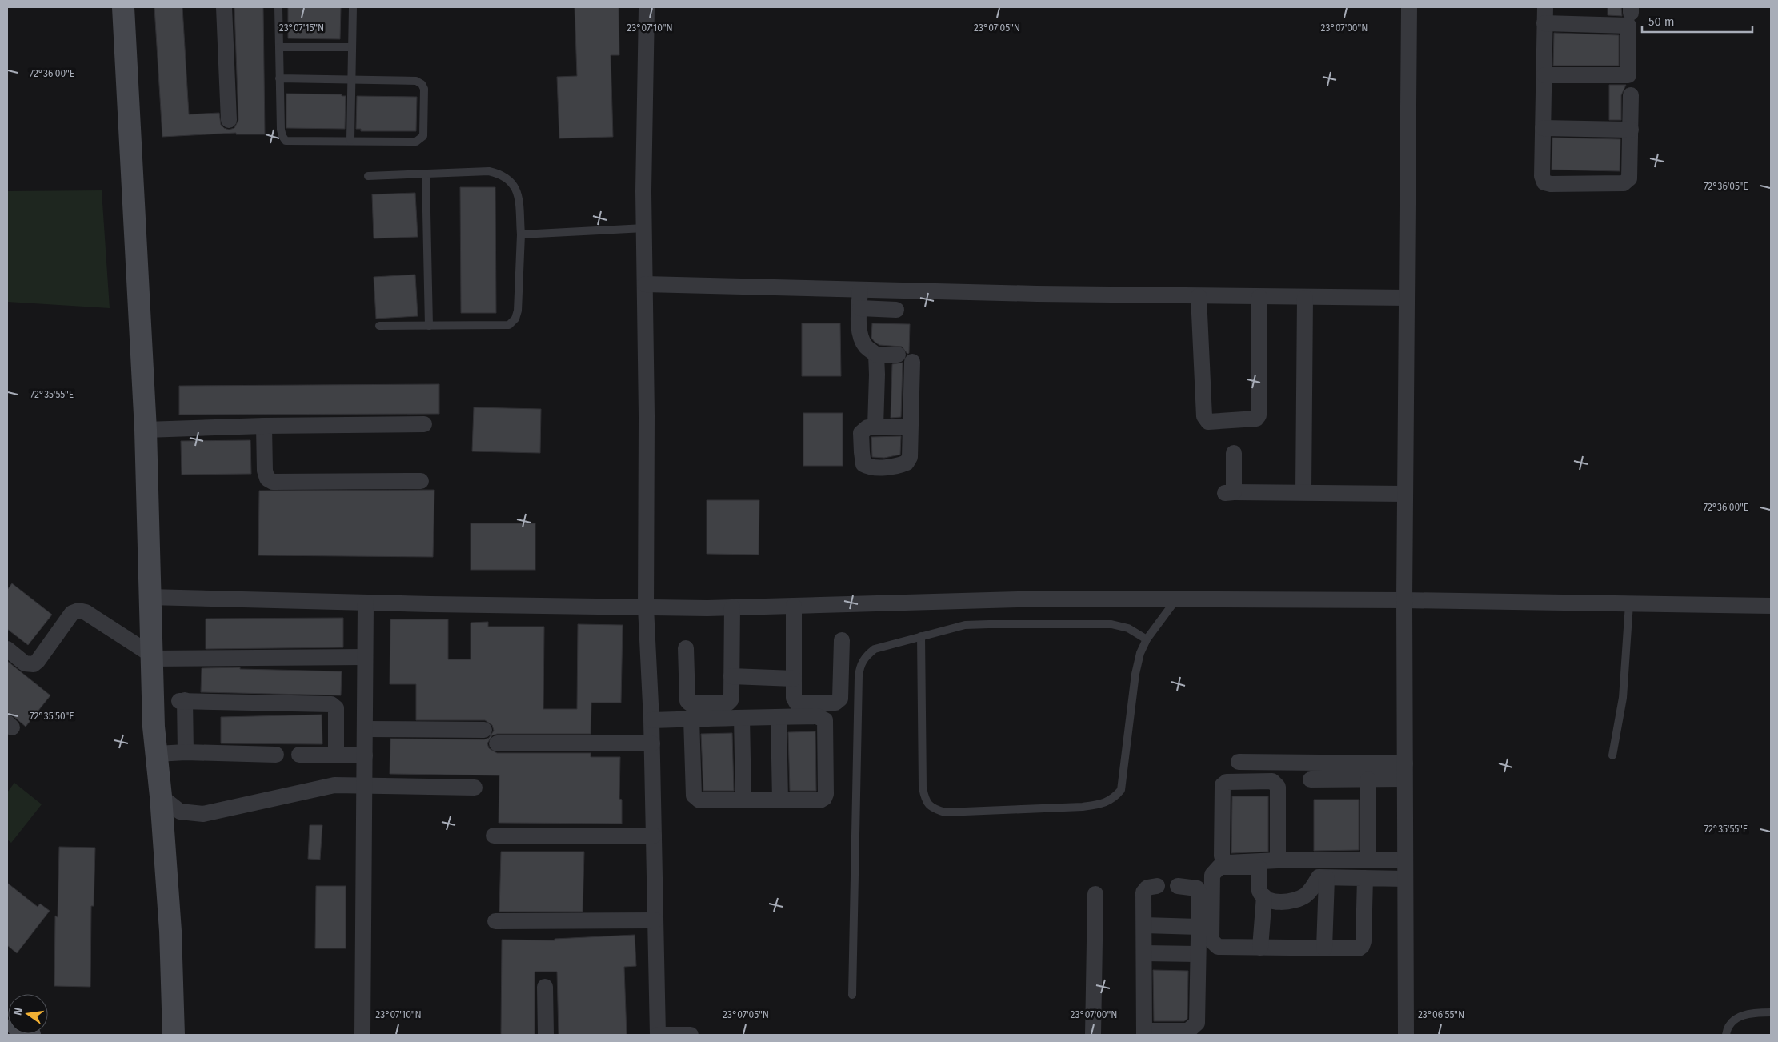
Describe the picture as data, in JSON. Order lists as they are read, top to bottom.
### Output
{
  "scale_bar": "50 m",
  "north": "left",
  "coordinates": [
    "23°07'15\"N",
    "23°07'10\"N",
    "23°07'05\"N",
    "23°07'00\"N",
    "72°36'00\"E",
    "72°36'05\"E",
    "72°35'55\"E",
    "72°35'50\"E",
    "23°06'55\"N"
  ]
}
